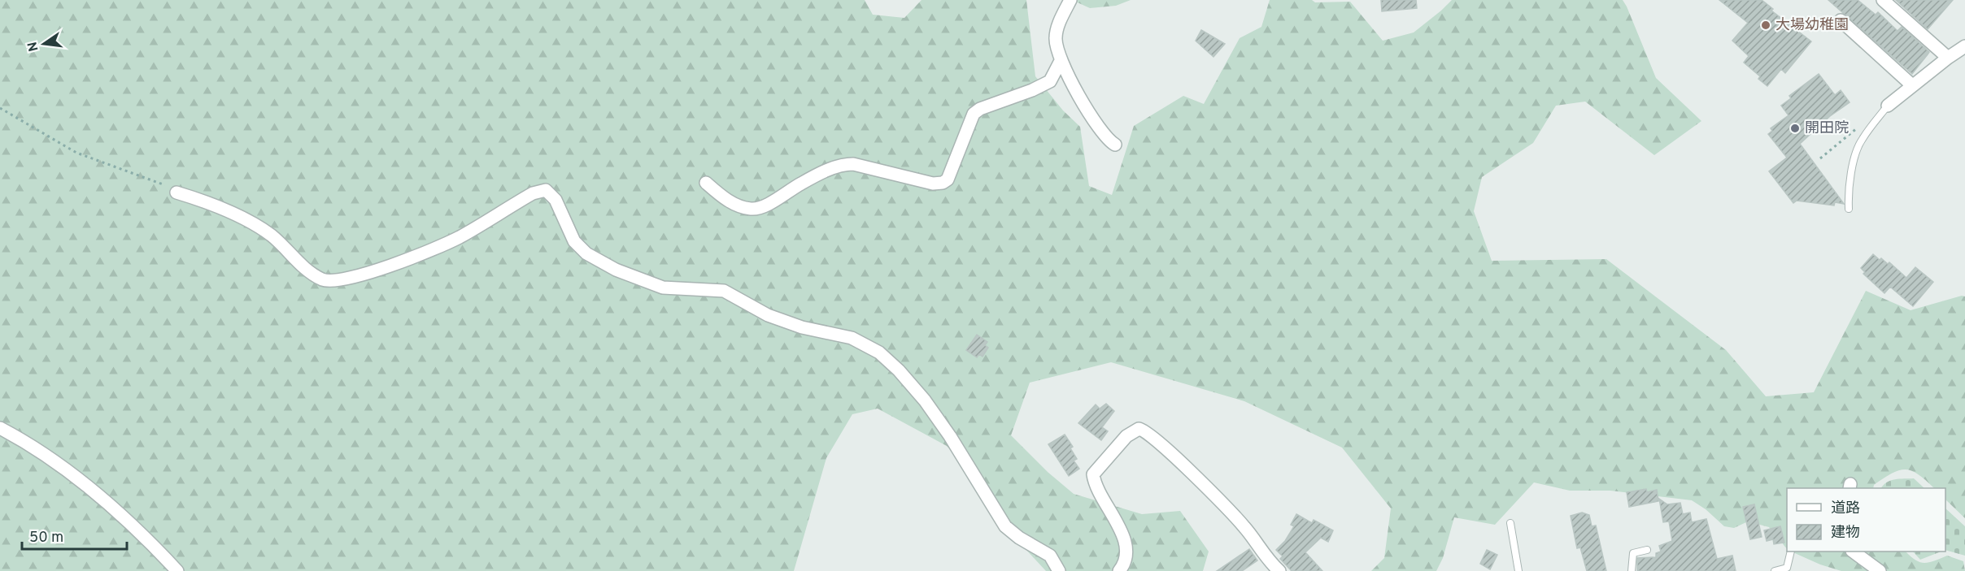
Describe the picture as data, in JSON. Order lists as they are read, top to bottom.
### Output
{
  "places": ["大場幼稚園", "開田院"],
  "legend": ["道路", "建物"],
  "scale_bar": "50 m",
  "north": "left"
}
